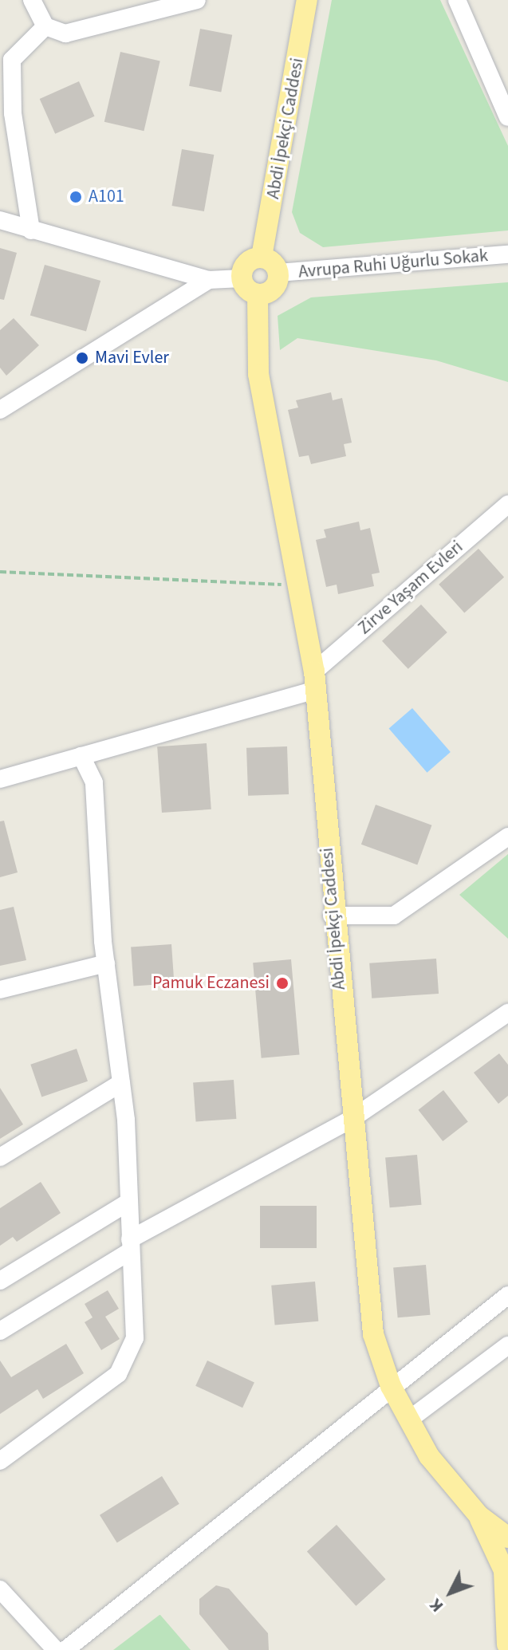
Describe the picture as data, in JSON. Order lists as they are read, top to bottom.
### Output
{
  "streets": {
    "main road": ["Abdi İpekçi Caddesi"],
    "street": ["Avrupa Ruhi Uğurlu Sokak", "Zirve Yaşam Evleri"]
  },
  "crossings": [
    ["Abdi İpekçi Caddesi", "Avrupa Ruhi Uğurlu Sokak"],
    ["Abdi İpekçi Caddesi", "Zirve Yaşam Evleri"]
  ],
  "places": ["A101", "Mavi Evler", "Pamuk Eczanesi"],
  "north": "bottom left"
}
